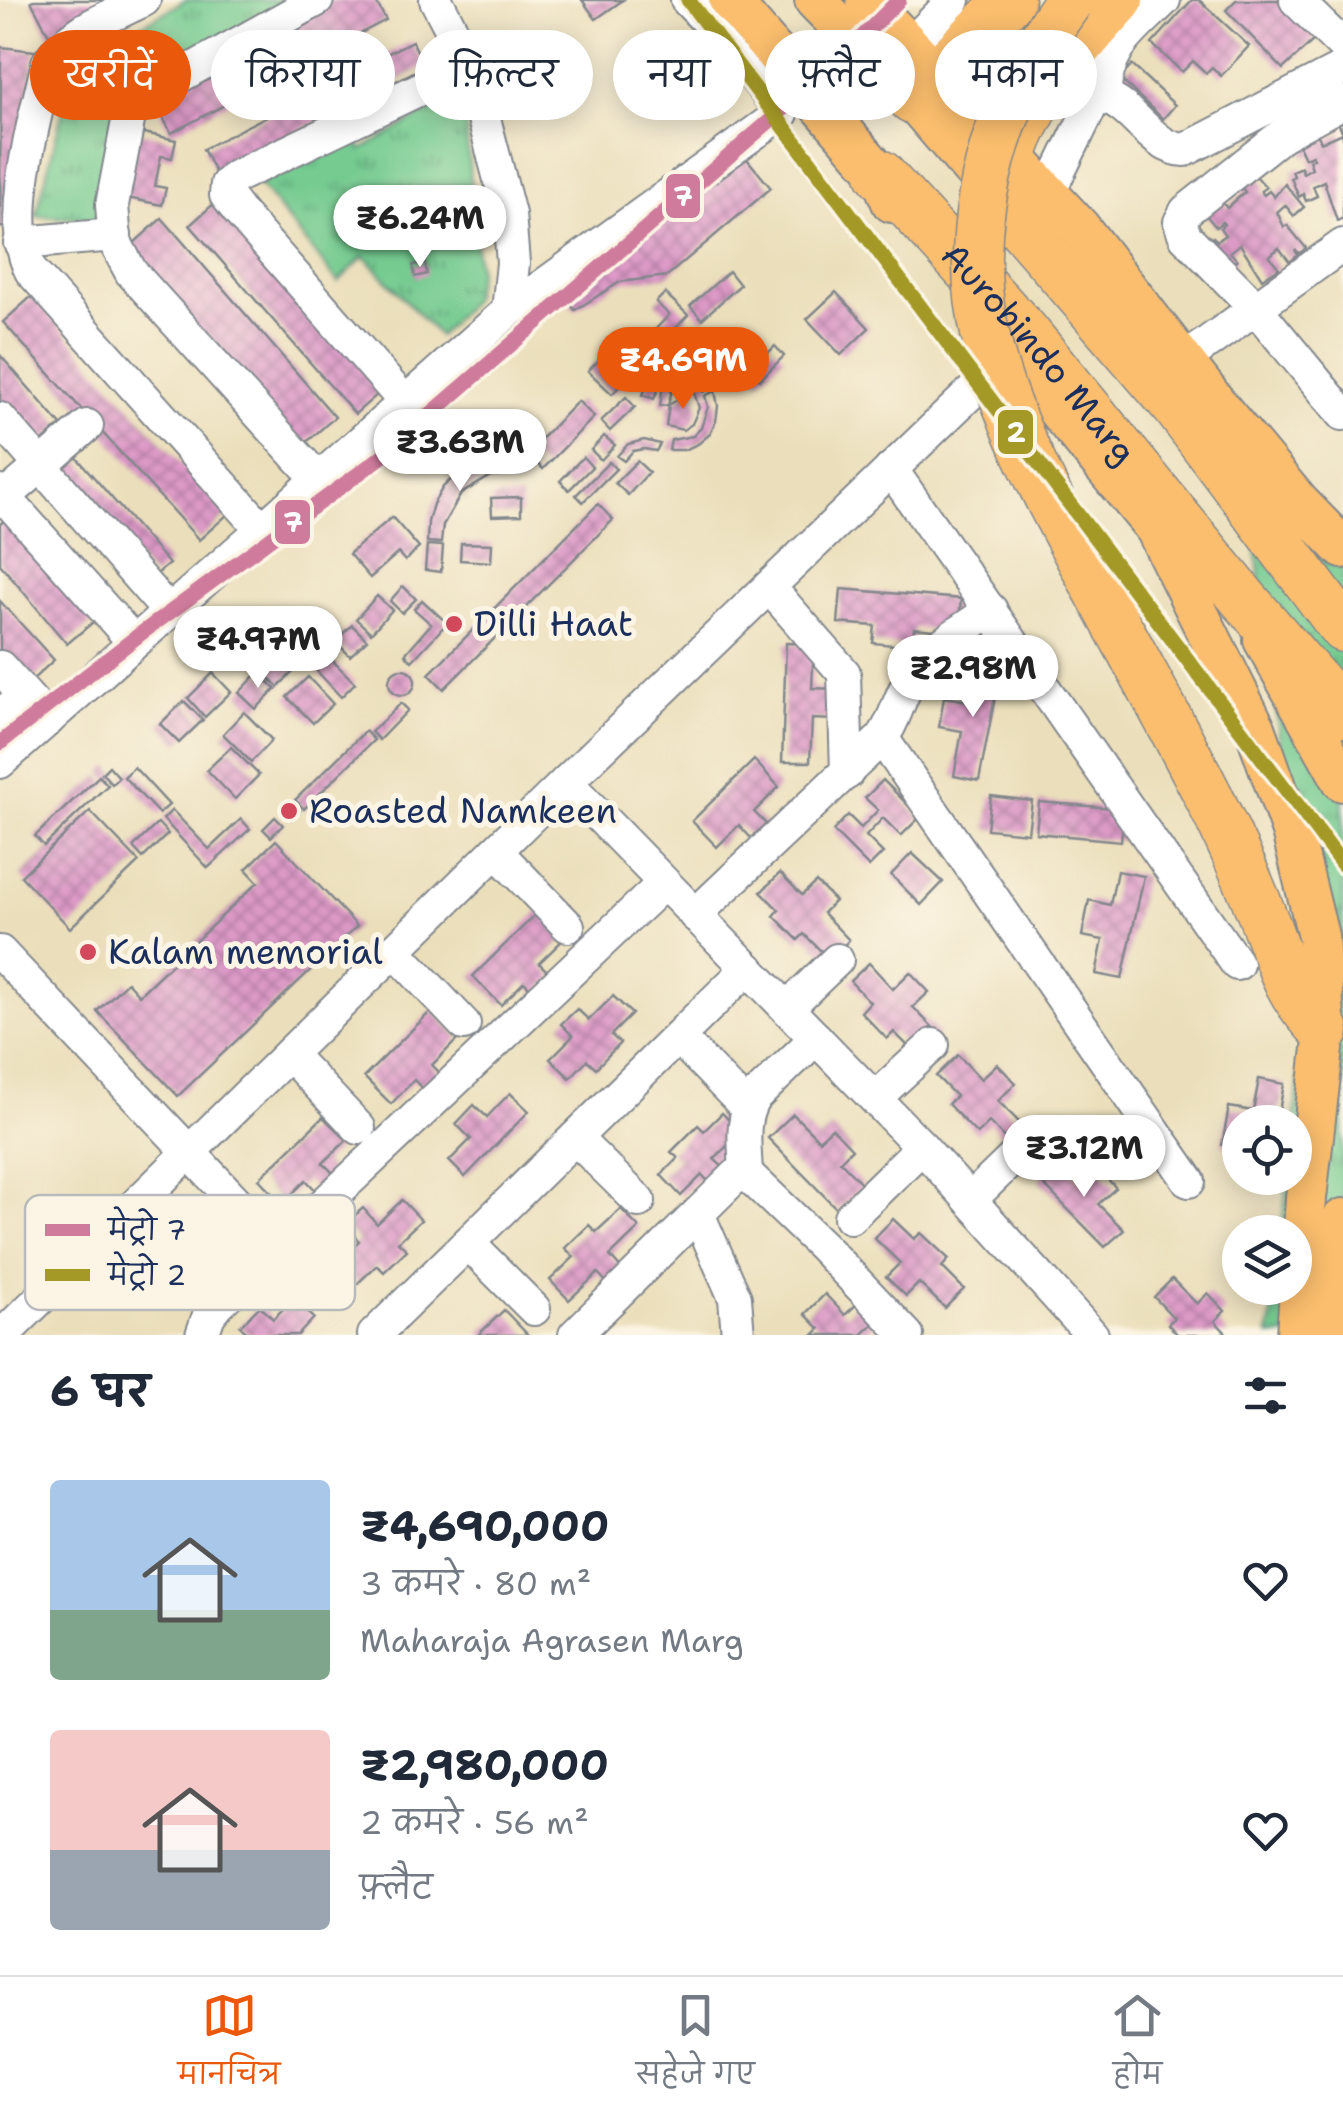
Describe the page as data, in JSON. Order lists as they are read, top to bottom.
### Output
{
  "streets": {
    "highway": ["Aurobindo Marg"]
  },
  "places": ["Dilli Haat", "Roasted Namkeen", "Kalam memorial"],
  "lines": ["metro line 7", "metro line 2"],
  "legend": ["मेट्रो 7", "मेट्रो 2"],
  "page": {
    "chip": [
      "खरीदें",
      "किराया",
      "फ़िल्टर",
      "नया",
      "फ़्लैट",
      "मकान"
    ],
    "price": [
      "₹6.24M",
      "₹4.69M",
      "₹3.63M",
      "₹4.97M",
      "₹2.98M",
      "₹3.12M"
    ],
    "heading": "6 घर",
    "list": [
      {
        "name": "₹4,690,000",
        "note": "3 कमरे · 80 m² · Maharaja Agrasen Marg"
      },
      {
        "name": "₹2,980,000",
        "note": "2 कमरे · 56 m² · फ़्लैट"
      }
    ],
    "tabs": ["मानचित्र", "सहेजे गए", "होम"]
  }
}
